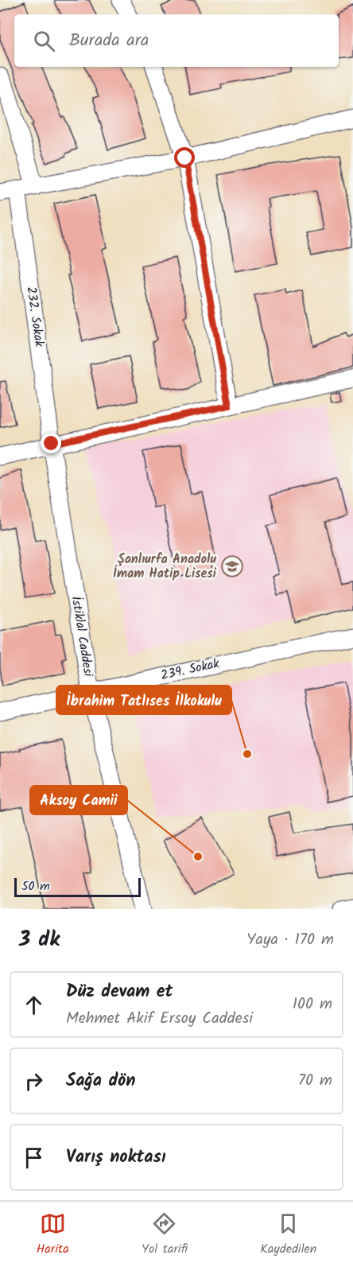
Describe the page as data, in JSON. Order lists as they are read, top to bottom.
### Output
{
  "streets": {
    "street": ["232. Sokak", "İstiklal Caddesi", "239. Sokak"]
  },
  "crossings": [
    ["232. Sokak", "İstiklal Caddesi"],
    ["İstiklal Caddesi", "239. Sokak"]
  ],
  "places": {
    "school or university": ["Şanlıurfa Anadolu İmam Hatip Lisesi"],
    "other": ["İbrahim Tatlıses İlkokulu", "Aksoy Camii"]
  },
  "scale_bar": "50 m",
  "page": {
    "search": "Burada ara",
    "scale": "50 m",
    "heading": ["3 dk", "Yaya · 170 m"],
    "list": [
      ["Düz devam et", "Mehmet Akif Ersoy Caddesi", "100 m"],
      ["Sağa dön", "70 m"],
      "Varış noktası"
    ],
    "nav": ["Harita", "Yol tarifi", "Kaydedilen"]
  }
}
